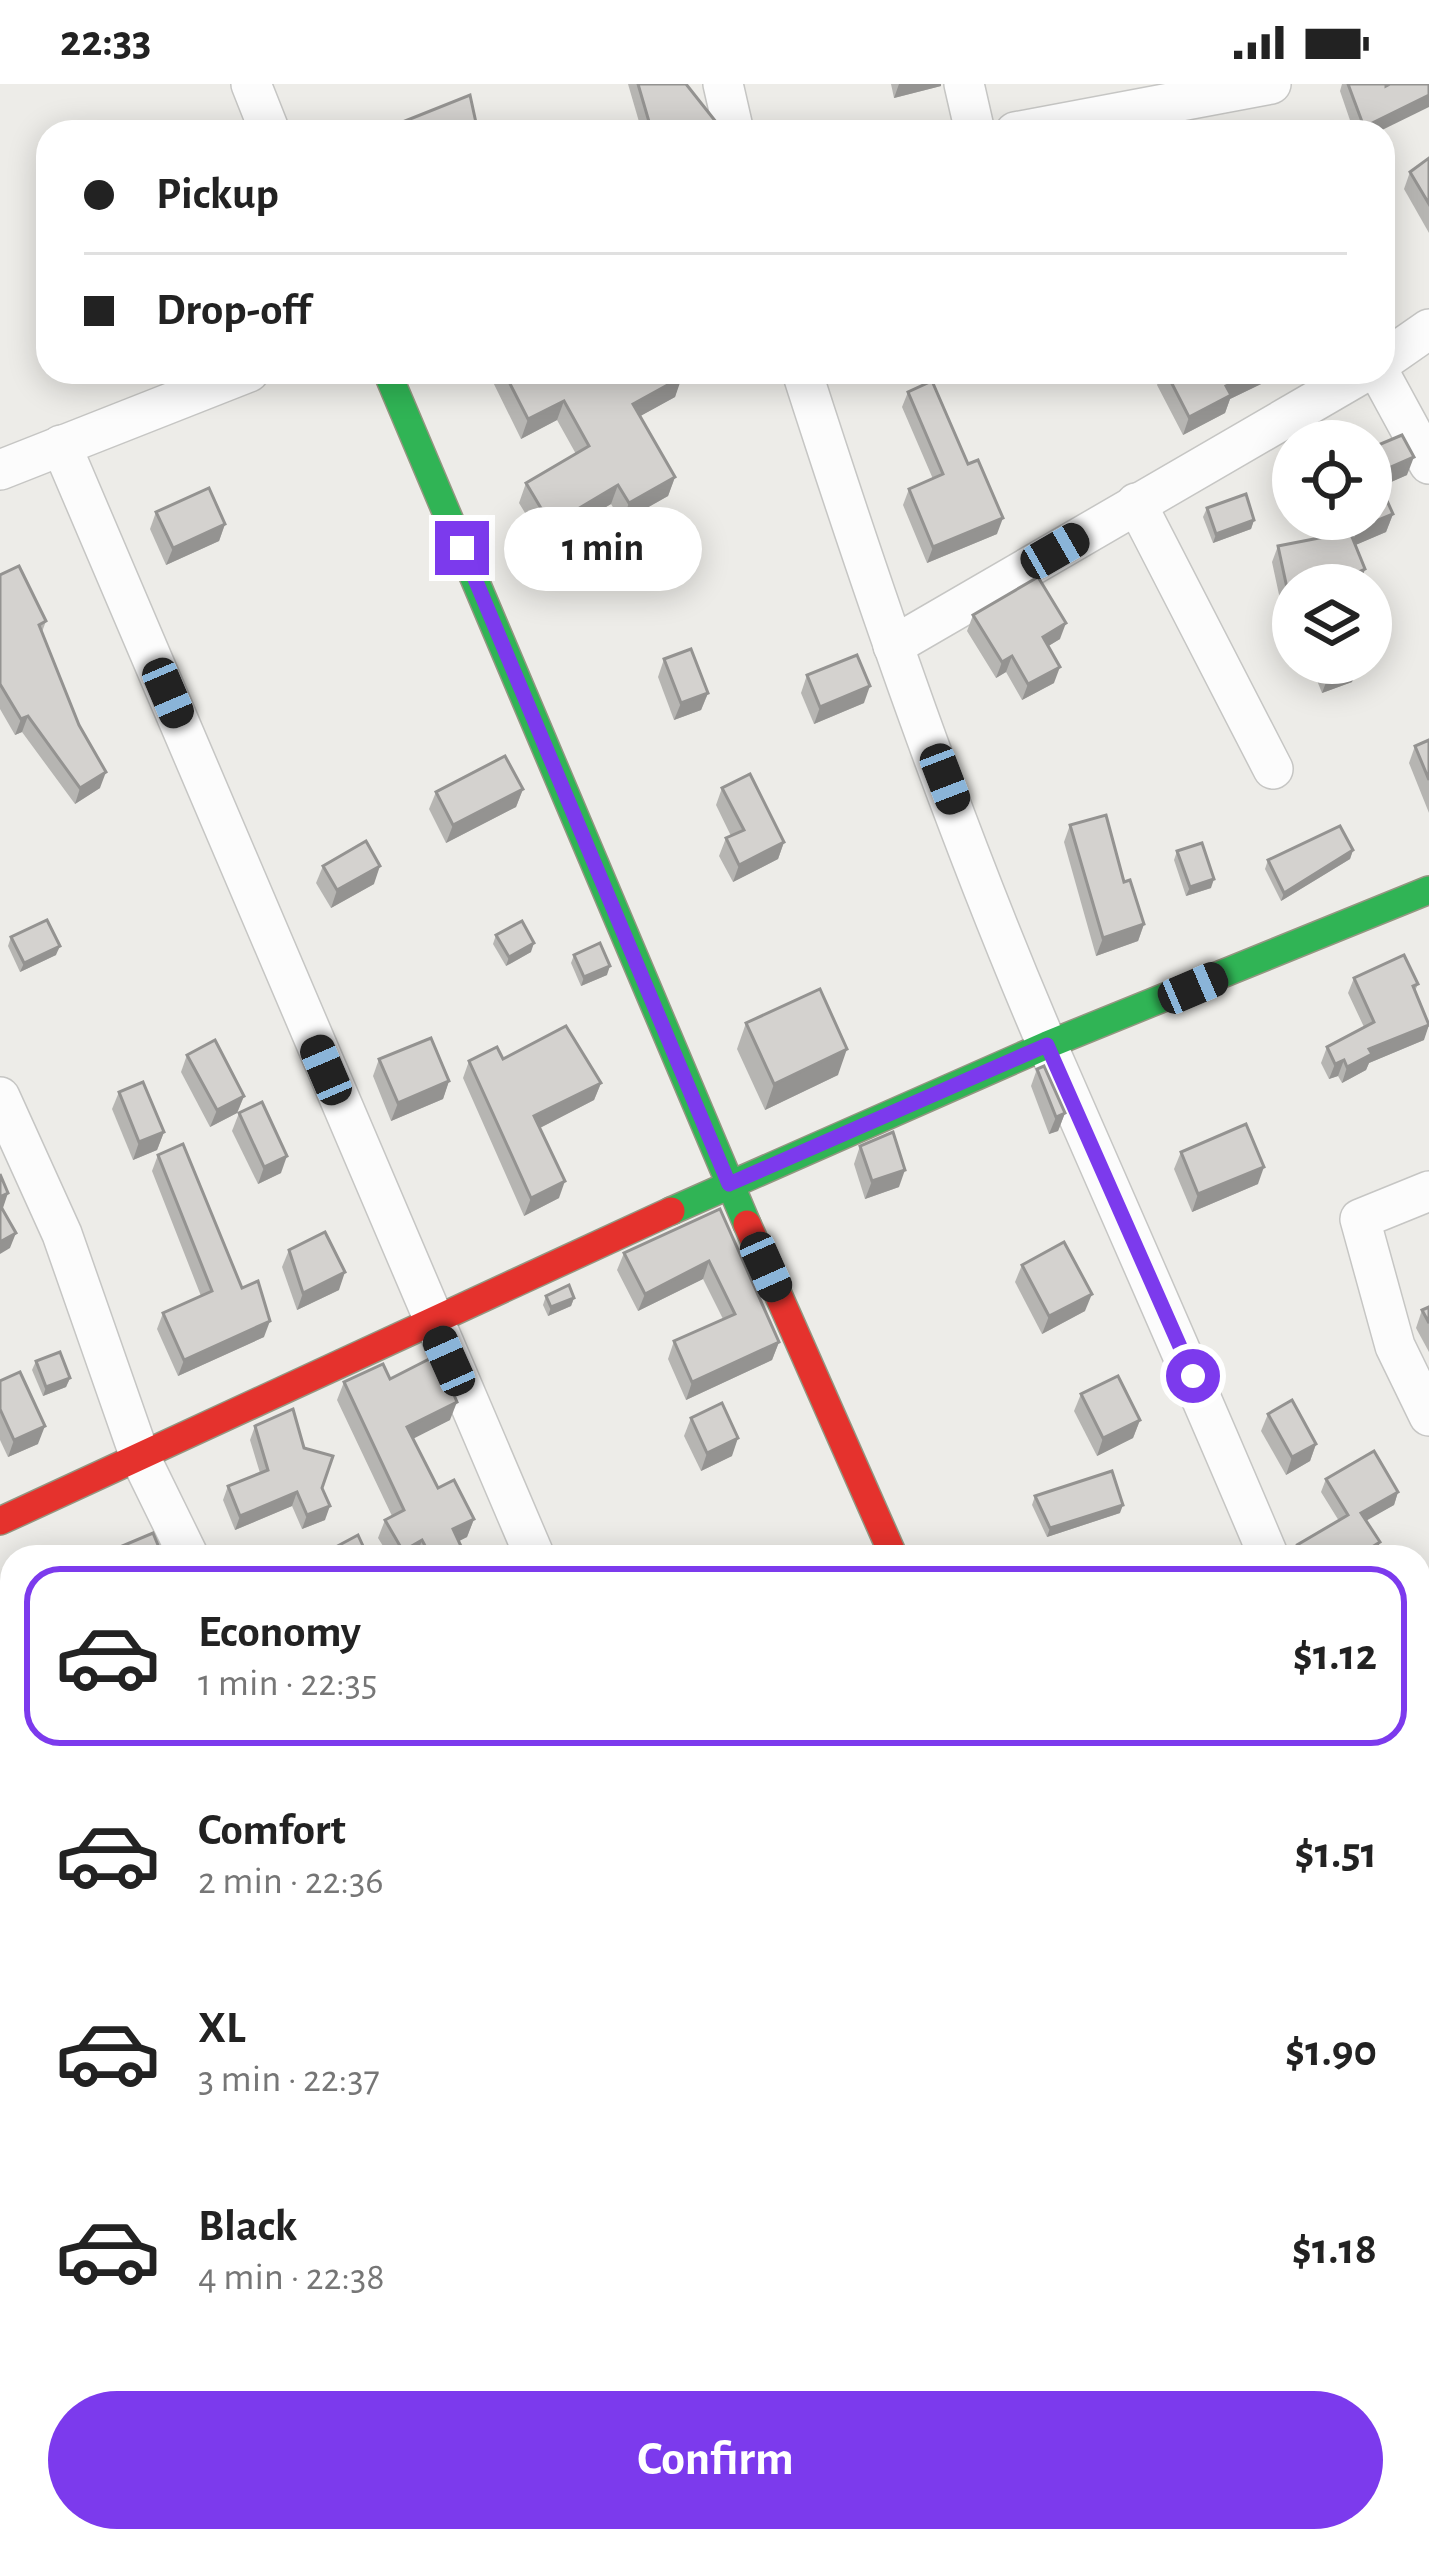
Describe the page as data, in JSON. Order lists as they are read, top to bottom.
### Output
{
  "page": {
    "status": "22:33",
    "banner": ["Pickup", "Drop-off"],
    "bubble": "1 min",
    "list": [
      {
        "name": "Economy",
        "note": "1 min · 22:35",
        "value": "$1.12"
      },
      {
        "name": "Comfort",
        "note": "2 min · 22:36",
        "value": "$1.51"
      },
      {
        "name": "XL",
        "note": "3 min · 22:37",
        "value": "$1.90"
      },
      {
        "name": "Black",
        "note": "4 min · 22:38",
        "value": "$1.18"
      }
    ],
    "buttons": "Confirm"
  }
}
